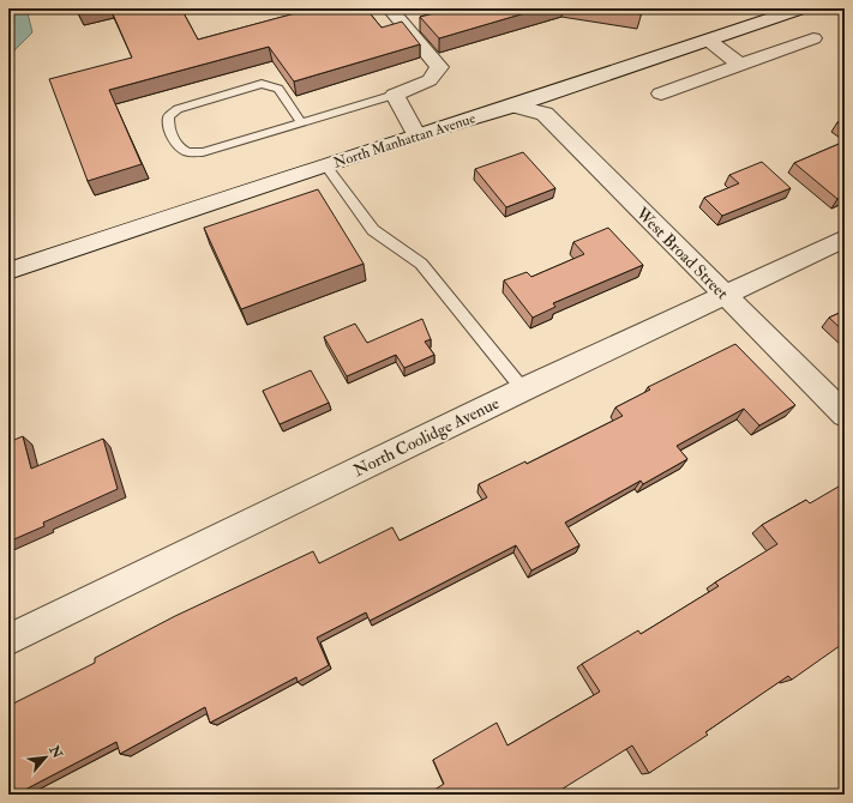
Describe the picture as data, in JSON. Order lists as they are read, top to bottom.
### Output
{
  "streets": {
    "street": ["North Manhattan Avenue", "West Broad Street", "North Coolidge Avenue"]
  },
  "crossings": [
    ["North Manhattan Avenue", "West Broad Street"],
    ["West Broad Street", "North Coolidge Avenue"]
  ],
  "north": "top right"
}
